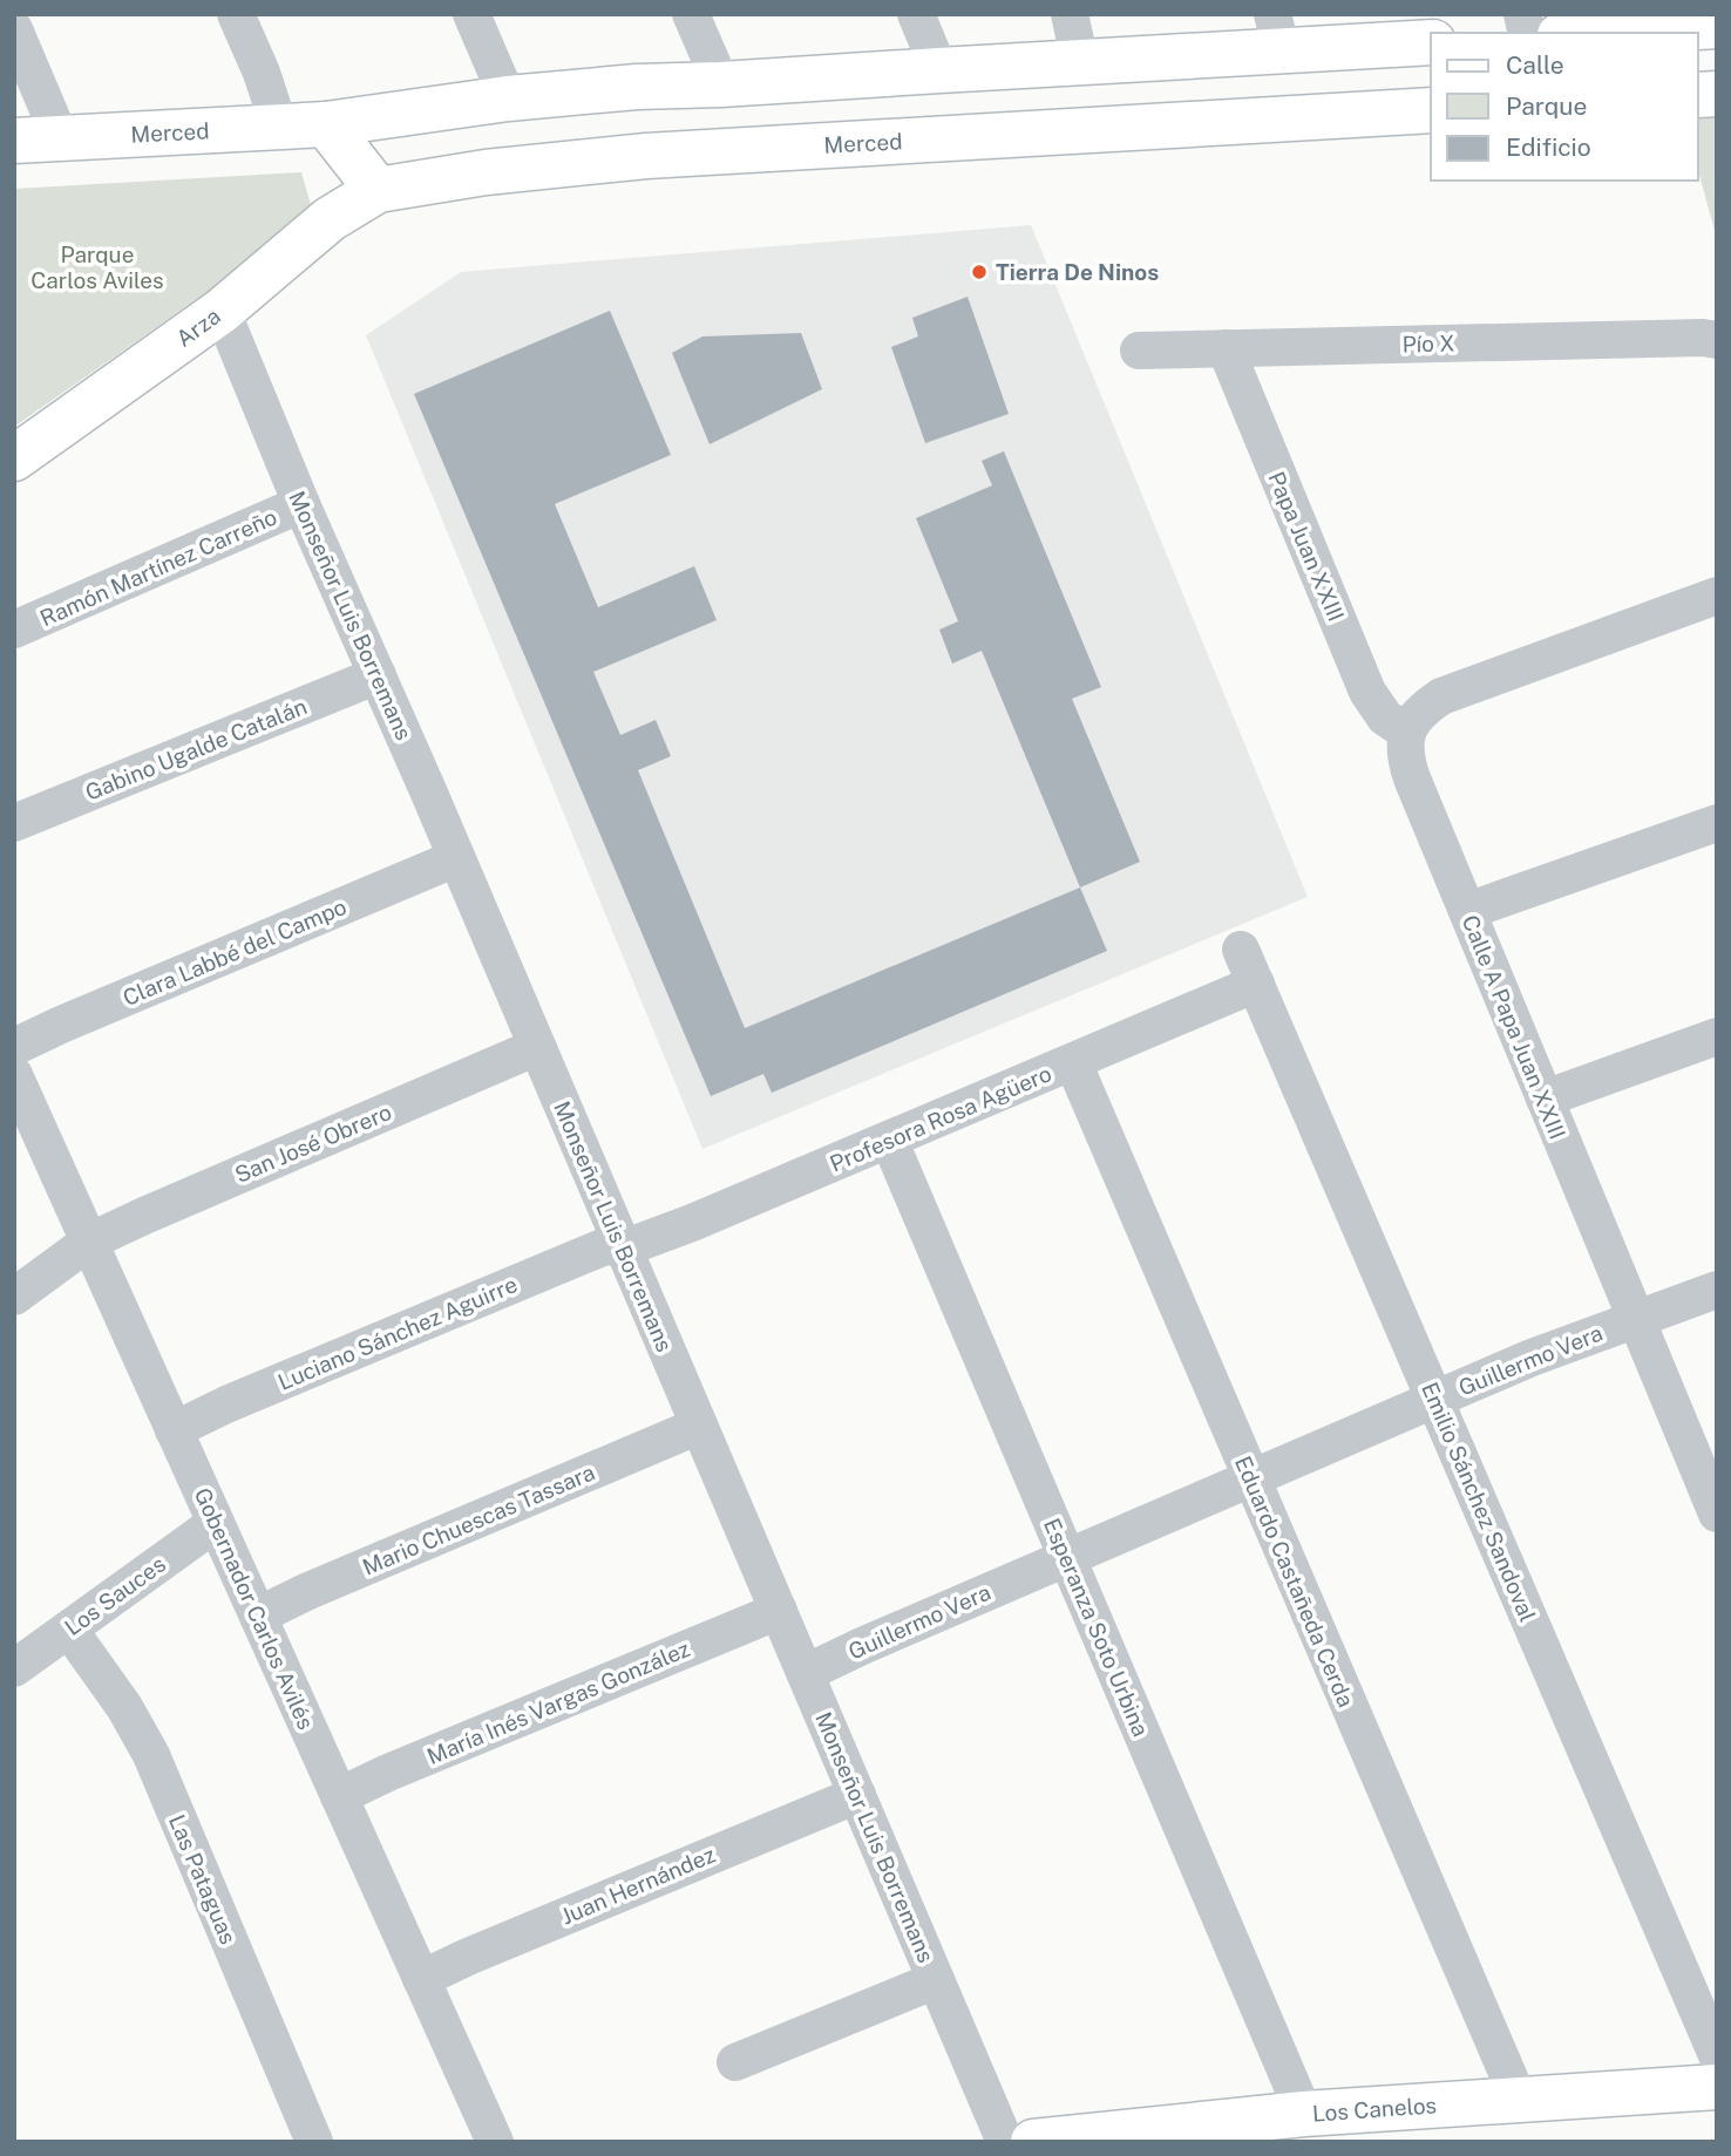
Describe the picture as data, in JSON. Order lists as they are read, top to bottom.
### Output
{
  "streets": {
    "street": [
      "Merced",
      "Arza",
      "Pío X",
      "Papa Juan XXIII",
      "Ramón Martínez Carreño",
      "Monseñor Luis Borremans",
      "Gabino Ugalde Catalán",
      "Clara Labbé del Campo",
      "Calle A Papa Juan XXIII",
      "Profesora Rosa Agüero",
      "San José Obrero",
      "Luciano Sánchez Aguirre",
      "Guillermo Vera",
      "Emilio Sánchez Sandoval",
      "Mario Chuescas Tassara",
      "Eduardo Castañeda Cerda",
      "Los Sauces",
      "Gobernador Carlos Avilés",
      "Esperanza Soto Urbina",
      "María Inés Vargas González",
      "Las Pataguas",
      "Juan Hernández",
      "Los Canelos"
    ]
  },
  "crossings": [
    ["Merced", "Arza"],
    ["Arza", "Monseñor Luis Borremans"],
    ["Pío X", "Papa Juan XXIII"],
    ["Papa Juan XXIII", "Calle A Papa Juan XXIII"],
    ["Ramón Martínez Carreño", "Monseñor Luis Borremans"],
    ["Monseñor Luis Borremans", "Gabino Ugalde Catalán"],
    ["Monseñor Luis Borremans", "Clara Labbé del Campo"],
    ["Monseñor Luis Borremans", "Profesora Rosa Agüero"],
    ["Monseñor Luis Borremans", "San José Obrero"],
    ["Monseñor Luis Borremans", "Luciano Sánchez Aguirre"],
    ["Monseñor Luis Borremans", "Guillermo Vera"],
    ["Monseñor Luis Borremans", "Mario Chuescas Tassara"],
    ["Monseñor Luis Borremans", "María Inés Vargas González"],
    ["Monseñor Luis Borremans", "Juan Hernández"],
    ["Calle A Papa Juan XXIII", "Guillermo Vera"],
    ["Profesora Rosa Agüero", "Luciano Sánchez Aguirre"],
    ["Profesora Rosa Agüero", "Emilio Sánchez Sandoval"],
    ["Profesora Rosa Agüero", "Eduardo Castañeda Cerda"],
    ["Profesora Rosa Agüero", "Esperanza Soto Urbina"],
    ["San José Obrero", "Gobernador Carlos Avilés"],
    ["Luciano Sánchez Aguirre", "Gobernador Carlos Avilés"],
    ["Guillermo Vera", "Emilio Sánchez Sandoval"],
    ["Guillermo Vera", "Eduardo Castañeda Cerda"],
    ["Guillermo Vera", "Esperanza Soto Urbina"],
    ["Mario Chuescas Tassara", "Gobernador Carlos Avilés"],
    ["Eduardo Castañeda Cerda", "Los Canelos"],
    ["Los Sauces", "Gobernador Carlos Avilés"],
    ["Los Sauces", "Las Pataguas"],
    ["Gobernador Carlos Avilés", "María Inés Vargas González"],
    ["Gobernador Carlos Avilés", "Juan Hernández"],
    ["Esperanza Soto Urbina", "Los Canelos"]
  ],
  "parks": ["Parque Carlos Aviles"],
  "places": ["Tierra De Ninos"],
  "legend": ["Calle", "Parque", "Edificio"]
}
